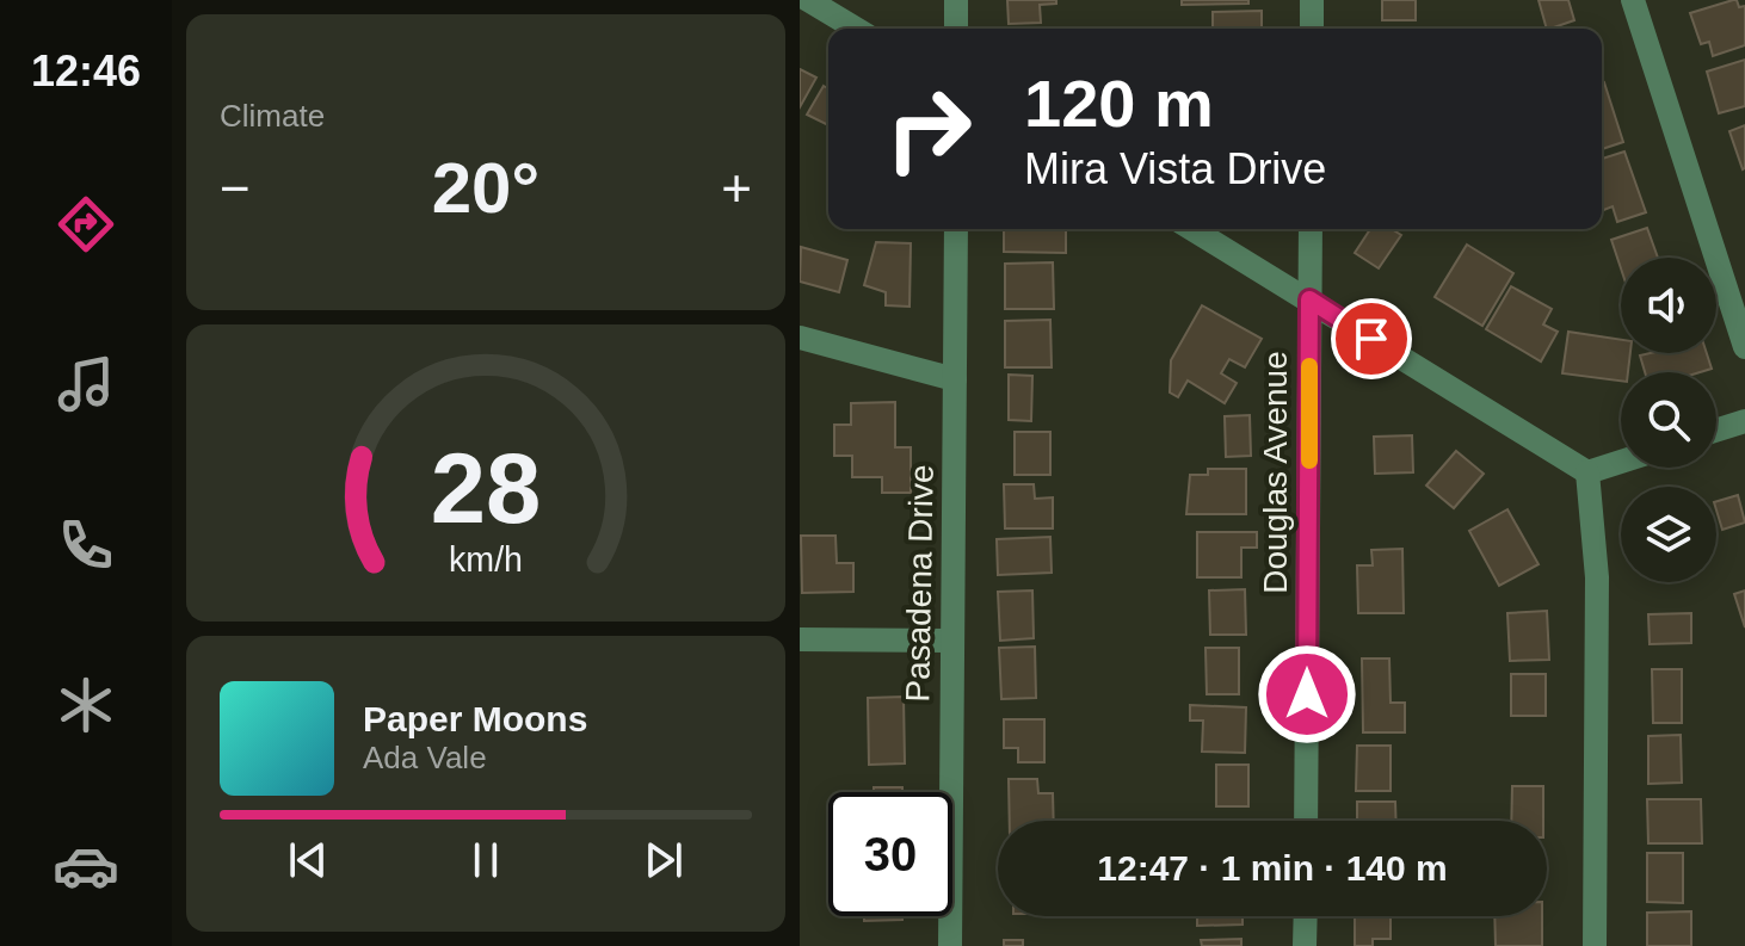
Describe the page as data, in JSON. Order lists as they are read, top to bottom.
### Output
{
  "streets": {
    "street": ["Douglas Avenue", "Pasadena Drive"]
  },
  "page": {
    "tabs": "12:46",
    "tile": "Climate",
    "turn": ["120 m", "Mira Vista Drive"],
    "heat": ["−", "20°", "+"],
    "song": ["Paper Moons", "Ada Vale"],
    "limit": "30",
    "trip": "12:47 · 1 min · 140 m",
    "gauge": ["28", "km/h"]
  }
}
